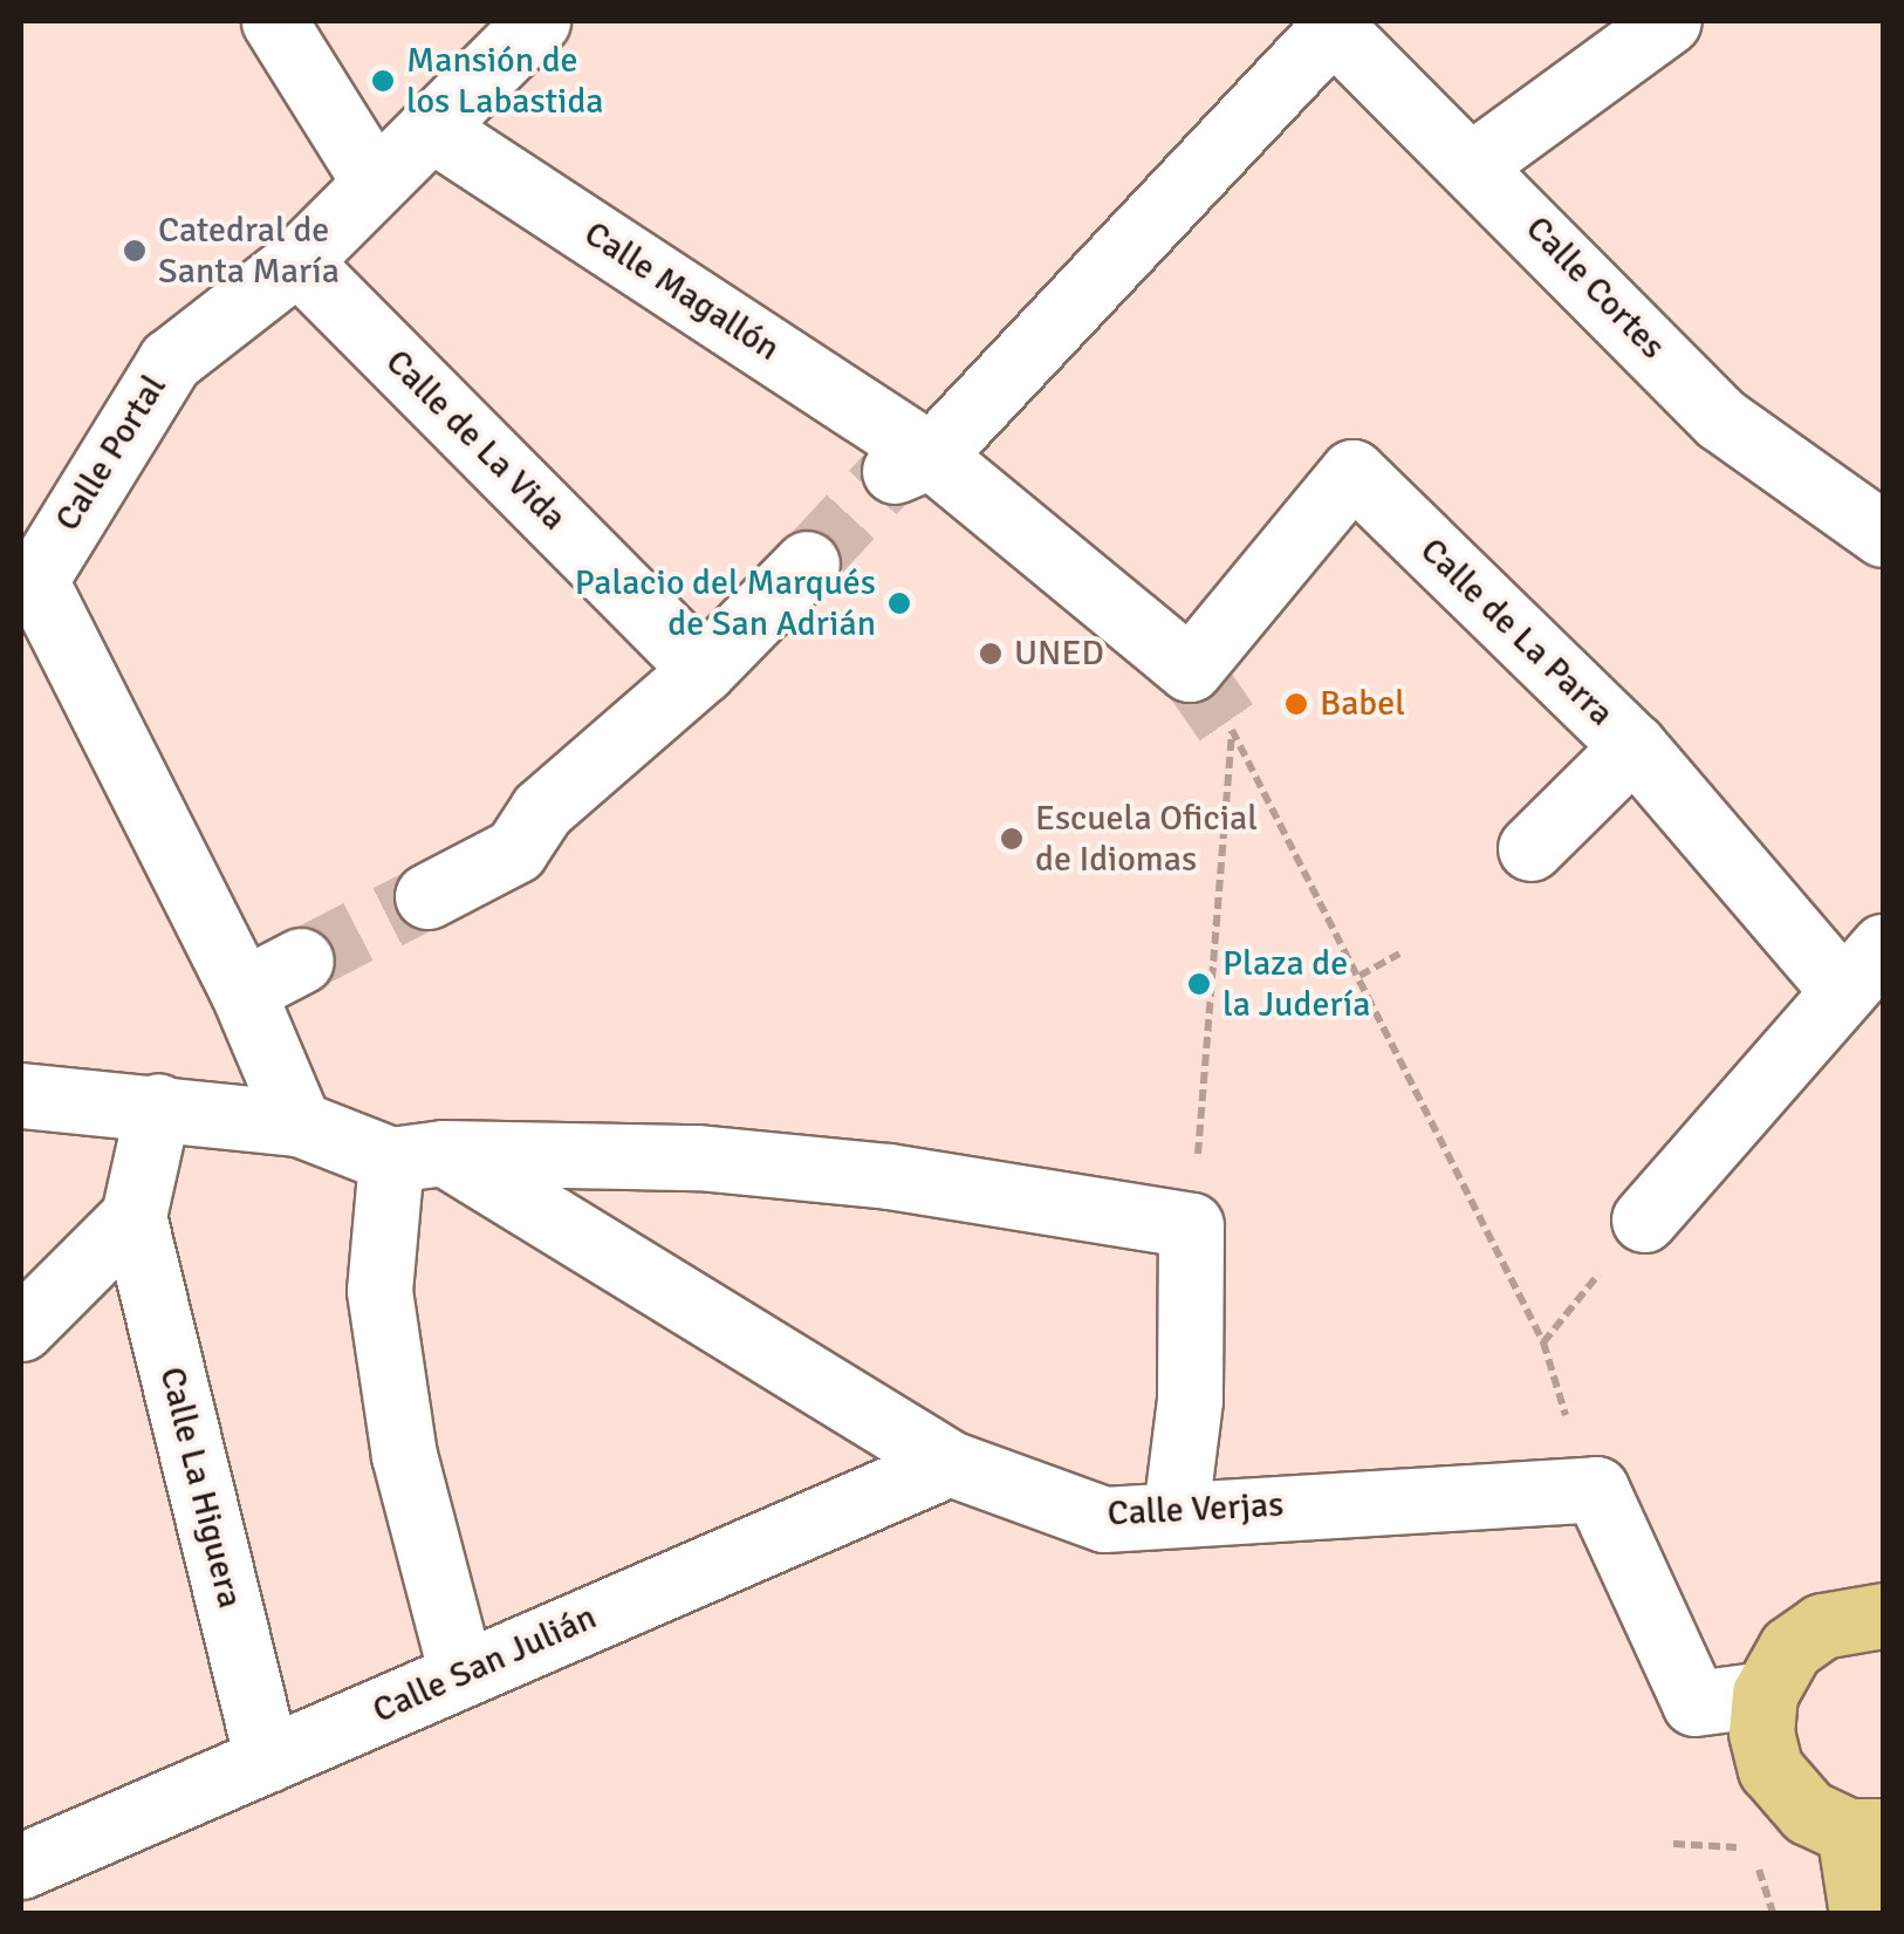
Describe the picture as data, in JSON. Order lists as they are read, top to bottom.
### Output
{
  "streets": {
    "street": [
      "Calle Cortes",
      "Calle Magallón",
      "Calle de La Vida",
      "Calle Portal",
      "Calle de La Parra",
      "Calle La Higuera",
      "Calle Verjas",
      "Calle San Julián"
    ]
  },
  "crossings": [
    ["Calle Magallón", "Calle Portal"],
    ["Calle Magallón", "Calle de La Parra"],
    ["Calle de La Vida", "Calle Portal"],
    ["Calle Portal", "Calle Verjas"],
    ["Calle La Higuera", "Calle San Julián"],
    ["Calle Verjas", "Calle San Julián"]
  ],
  "places": [
    "Mansión de los Labastida",
    "Catedral de Santa María",
    "Palacio del Marqués de San Adrián",
    "UNED",
    "Babel",
    "Escuela Oficial de Idiomas",
    "Plaza de la Judería"
  ]
}
